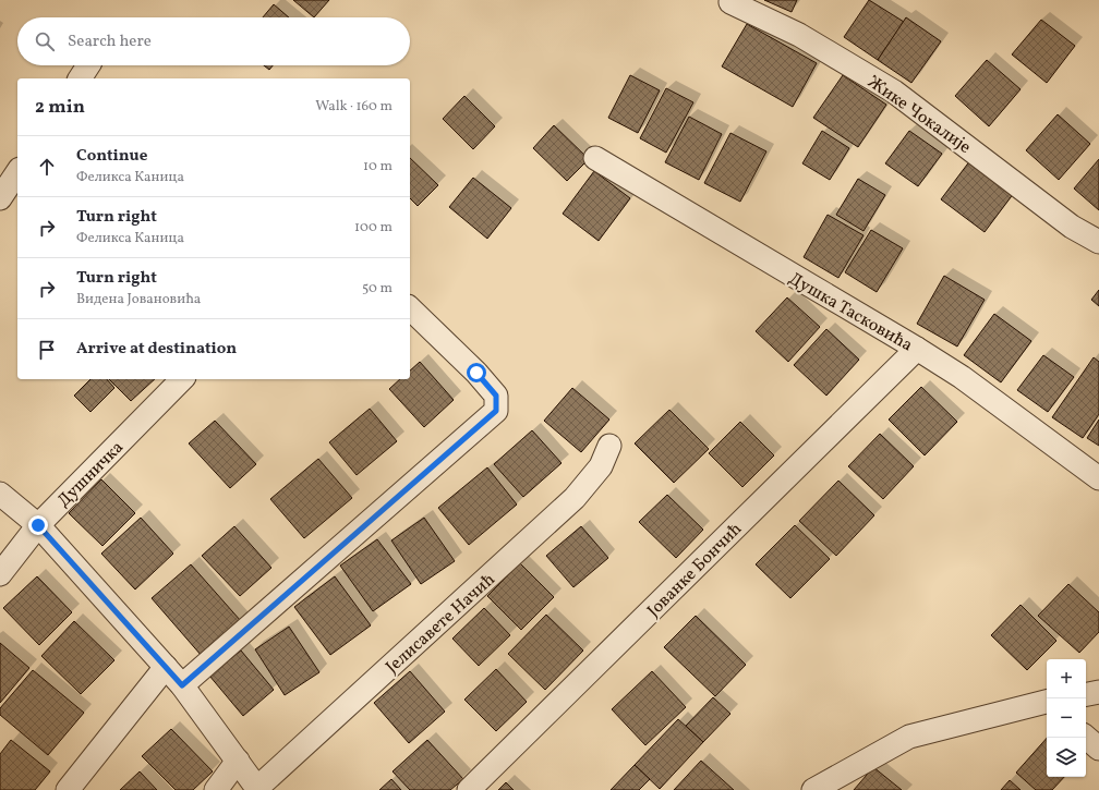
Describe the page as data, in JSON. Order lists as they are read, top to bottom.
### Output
{
  "streets": {
    "street": [
      "Жике Чокалије",
      "Душка Тасковића",
      "Душничка",
      "Јованке Бончић",
      "Јелисавете Начић"
    ]
  },
  "crossings": [
    ["Душка Тасковића", "Јованке Бончић"]
  ],
  "page": {
    "search": "Search here",
    "heading": ["2 min", "Walk · 160 m"],
    "list": [
      ["Continue", "Феликса Каница", "10 m"],
      ["Turn right", "Феликса Каница", "100 m"],
      ["Turn right", "Видена Јовановића", "50 m"],
      "Arrive at destination"
    ],
    "map_buttons": ["+", "−"]
  }
}
